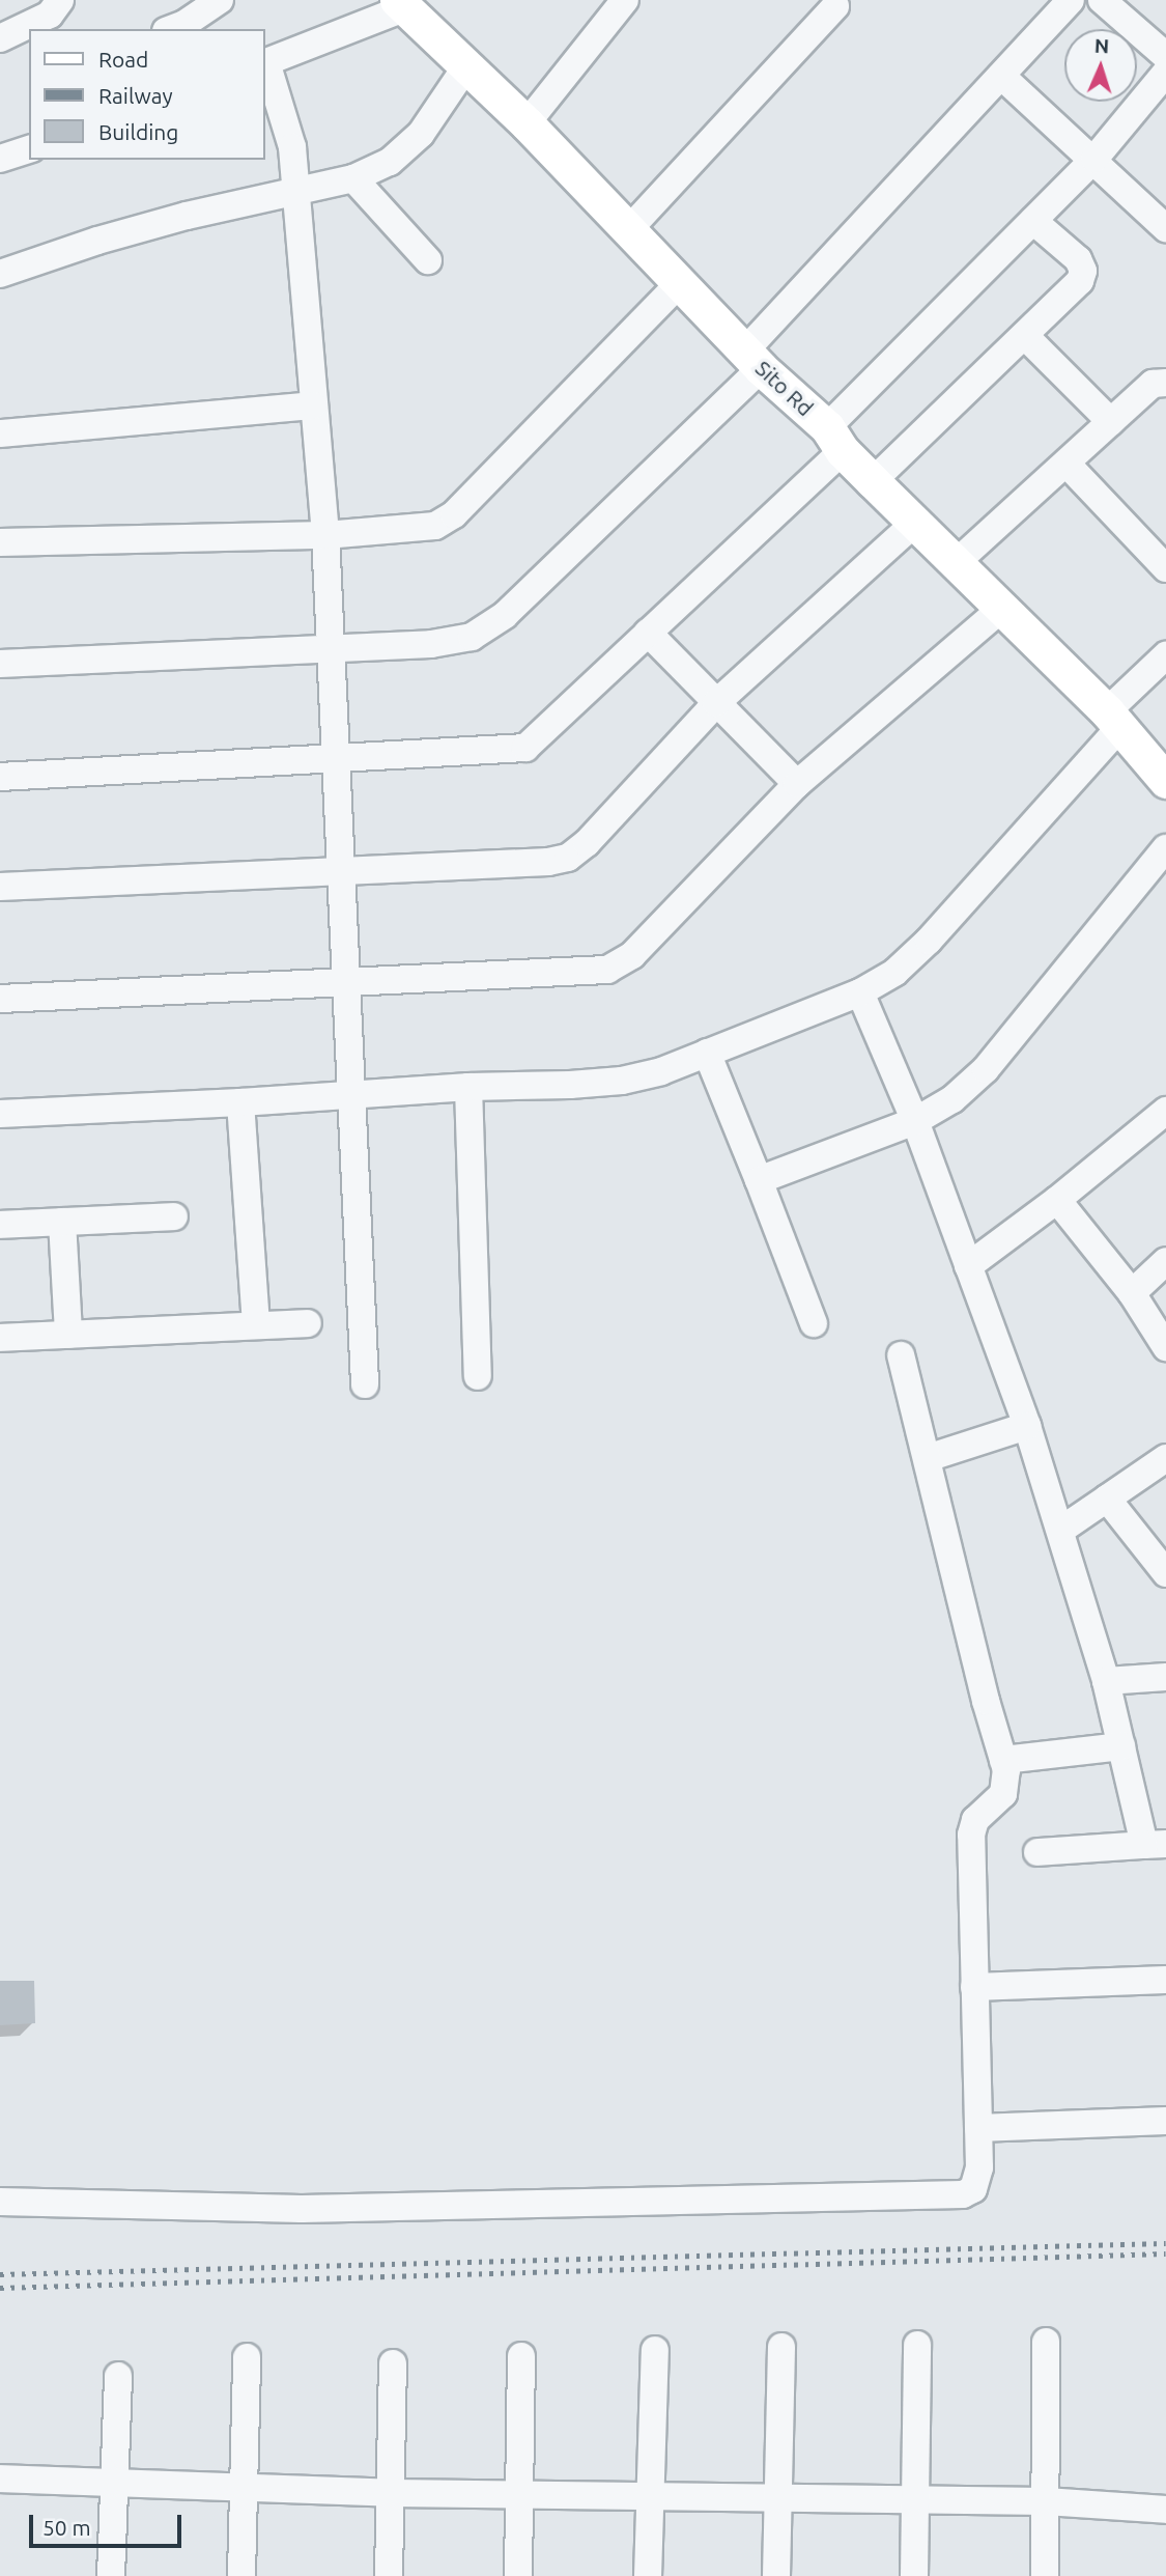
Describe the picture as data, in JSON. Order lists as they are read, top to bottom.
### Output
{
  "streets": {
    "main road": ["Sito Rd"]
  },
  "legend": ["Road", "Railway", "Building"],
  "scale_bar": "50 m",
  "north": "top"
}
